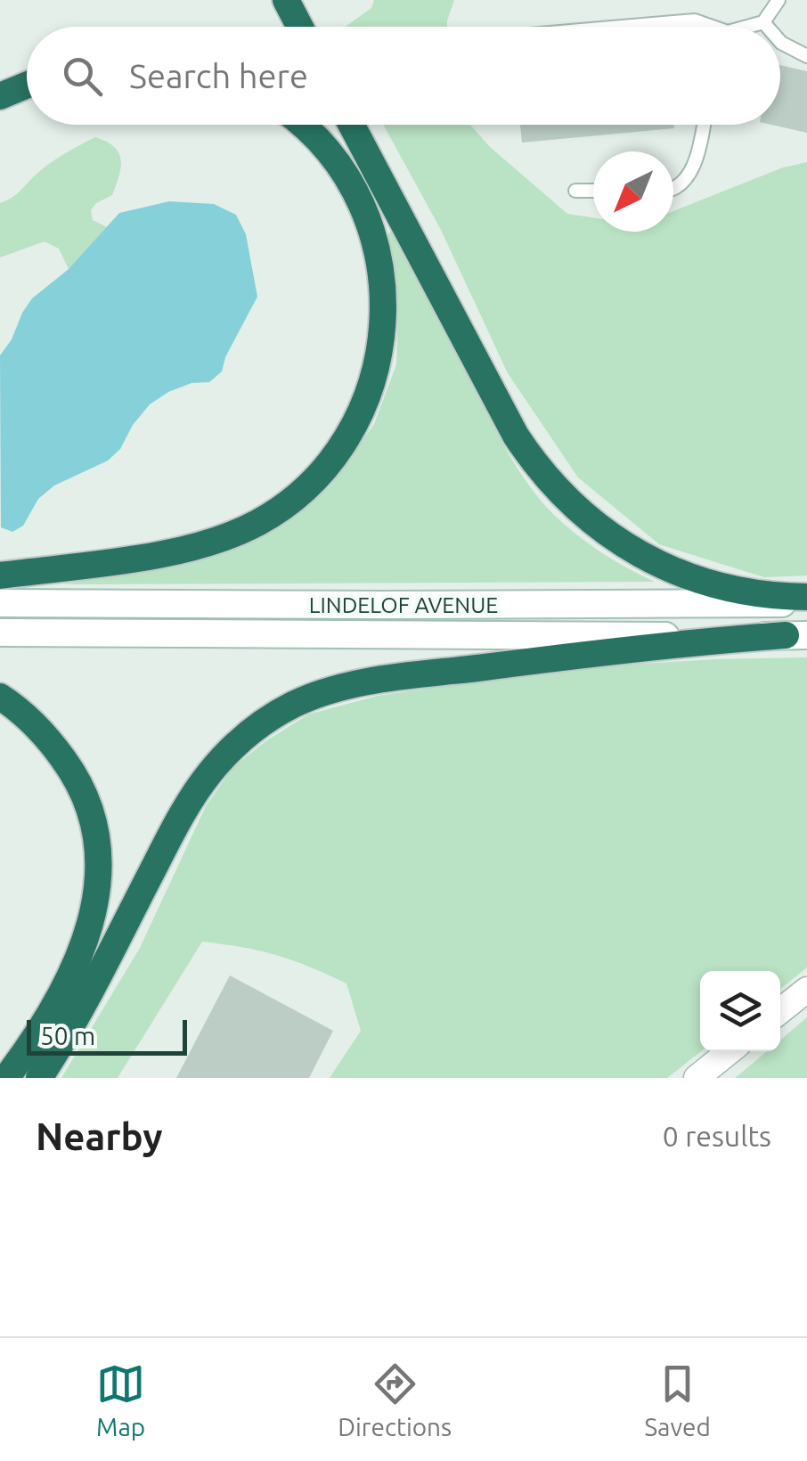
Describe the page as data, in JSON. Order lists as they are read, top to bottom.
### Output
{
  "streets": {
    "main road": ["LINDELOF AVENUE"]
  },
  "scale_bar": "50 m",
  "north": "bottom left",
  "page": {
    "search": "Search here",
    "scale": "50 m",
    "heading": ["Nearby", "0 results"],
    "nav": ["Map", "Directions", "Saved"]
  }
}
